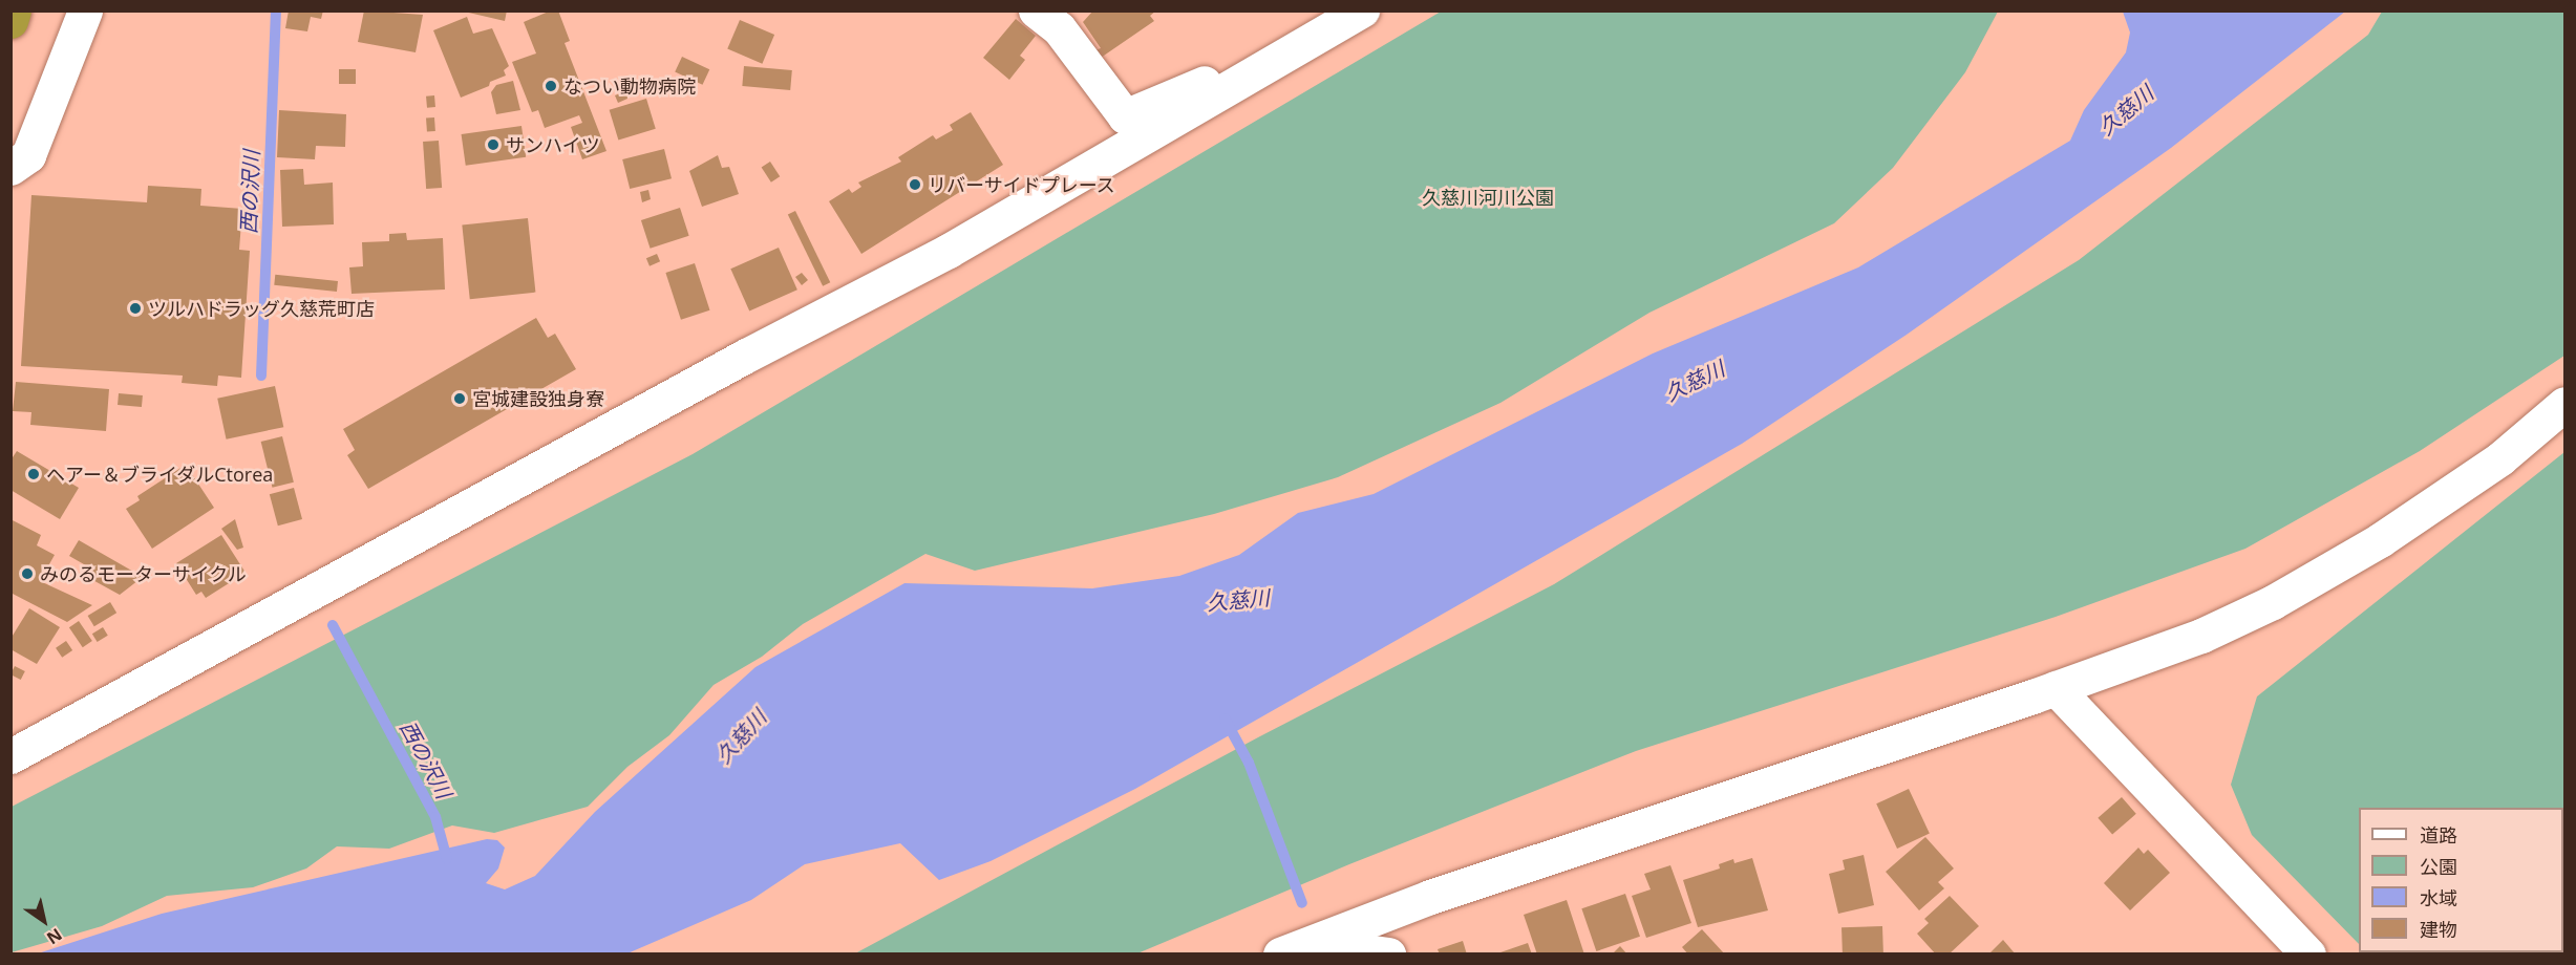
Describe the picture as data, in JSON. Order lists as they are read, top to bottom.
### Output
{
  "water": ["久慈川", "西の沢川"],
  "parks": ["久慈川河川公園"],
  "places": [
    "なつい動物病院",
    "サンハイツ",
    "リバーサイドプレース",
    "ツルハドラッグ久慈荒町店",
    "宮城建設独身寮",
    "ヘアー＆ブライダルCtorea",
    "みのるモーターサイクル"
  ],
  "legend": [
    "道路",
    "公園",
    "水域",
    "建物"
  ],
  "north": "bottom right"
}
